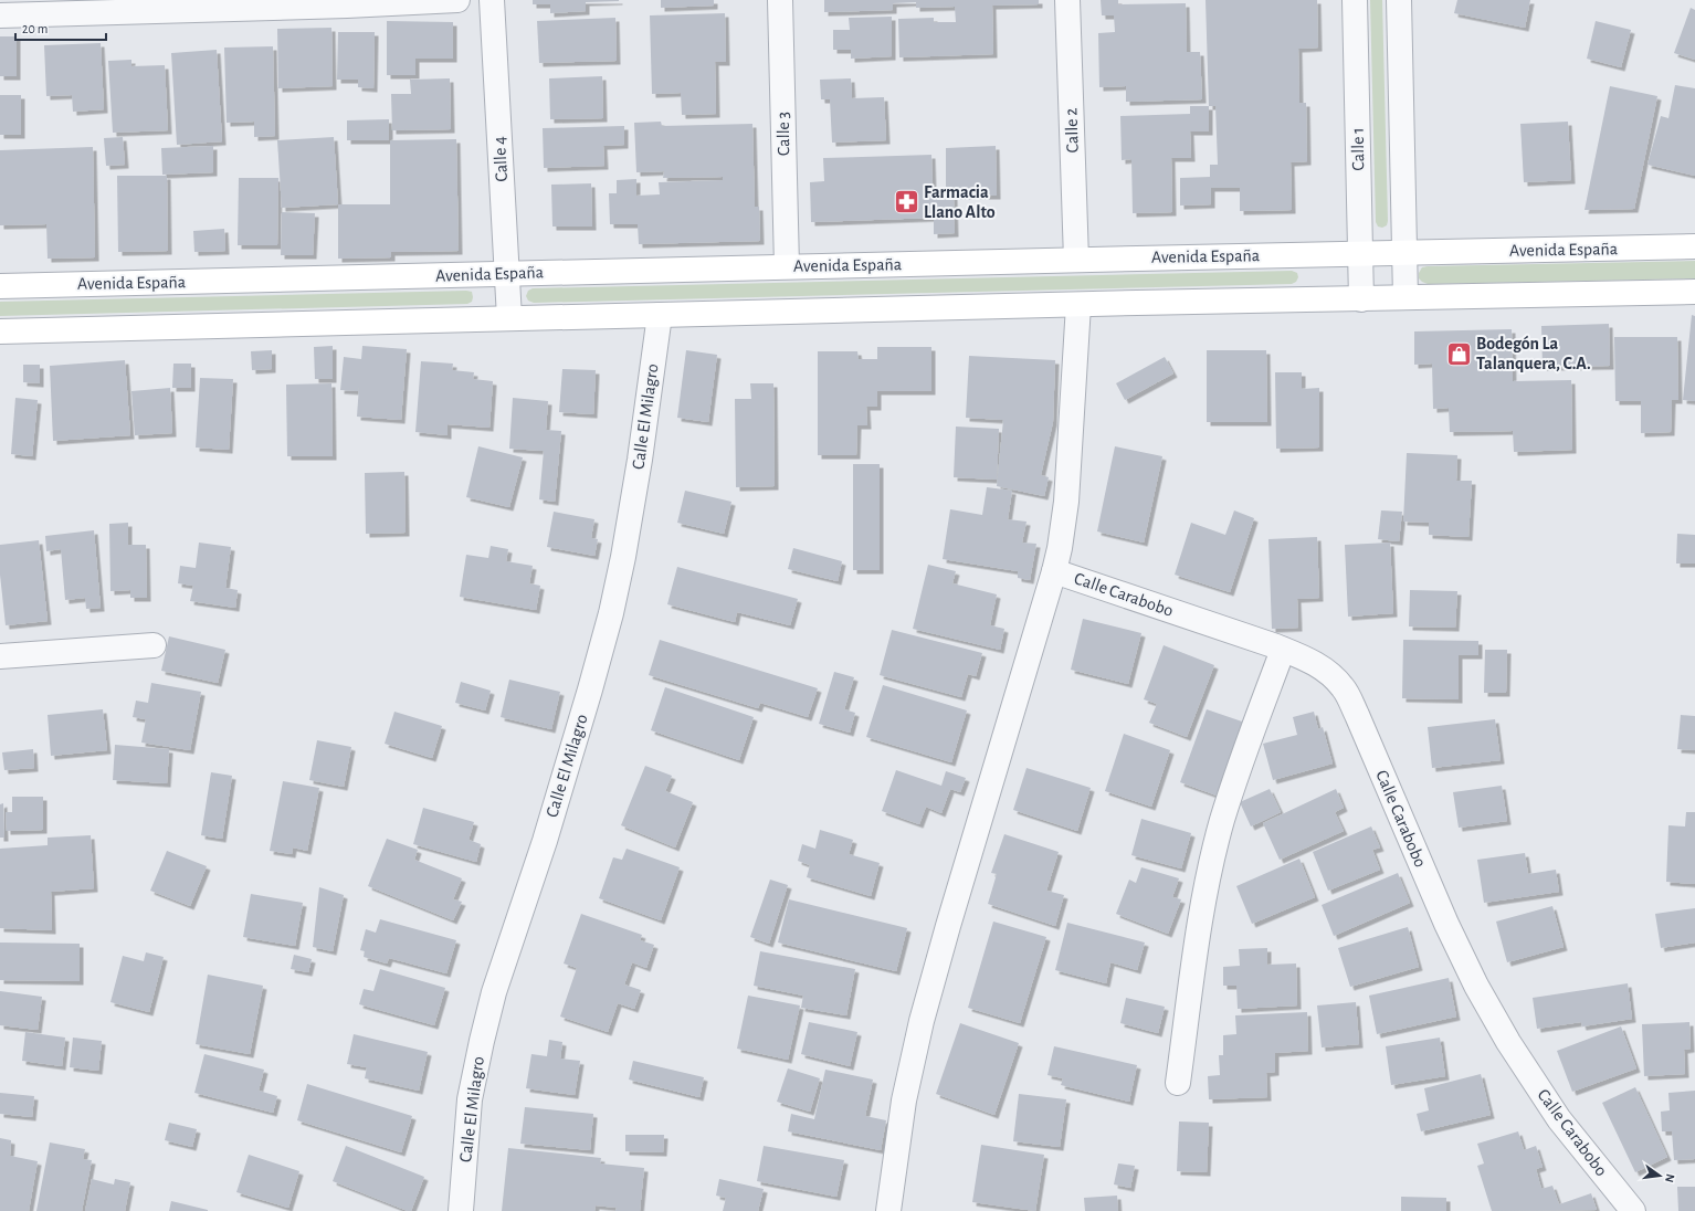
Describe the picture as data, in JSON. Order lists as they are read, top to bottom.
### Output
{
  "streets": {
    "main road": ["Avenida España"],
    "street": [
      "Calle 2",
      "Calle 3",
      "Calle 1",
      "Calle 4",
      "Calle El Milagro",
      "Calle Carabobo"
    ]
  },
  "crossings": [
    ["Calle 2", "Avenida España"],
    ["Calle 3", "Avenida España"],
    ["Calle 1", "Avenida España"],
    ["Calle 4", "Avenida España"]
  ],
  "places": {
    "pharmacy": ["Farmacia Llano Alto"],
    "shop": ["Bodegón La Talanquera, C.A."]
  },
  "scale_bar": "20 m",
  "north": "right"
}
